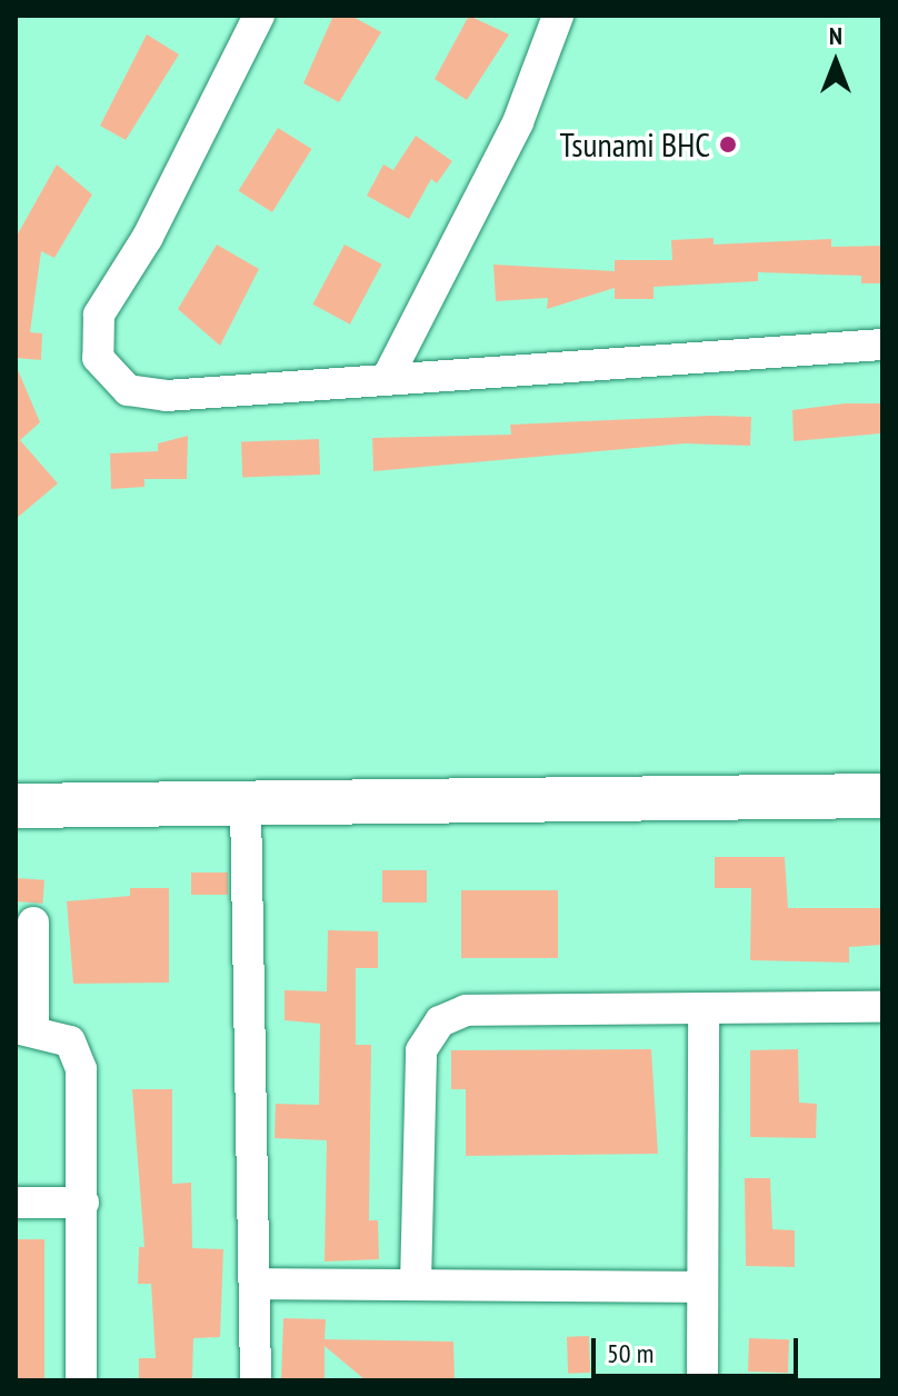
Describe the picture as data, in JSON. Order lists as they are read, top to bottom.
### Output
{
  "places": ["Tsunami BHC"],
  "scale_bar": "50 m",
  "north": "top"
}
